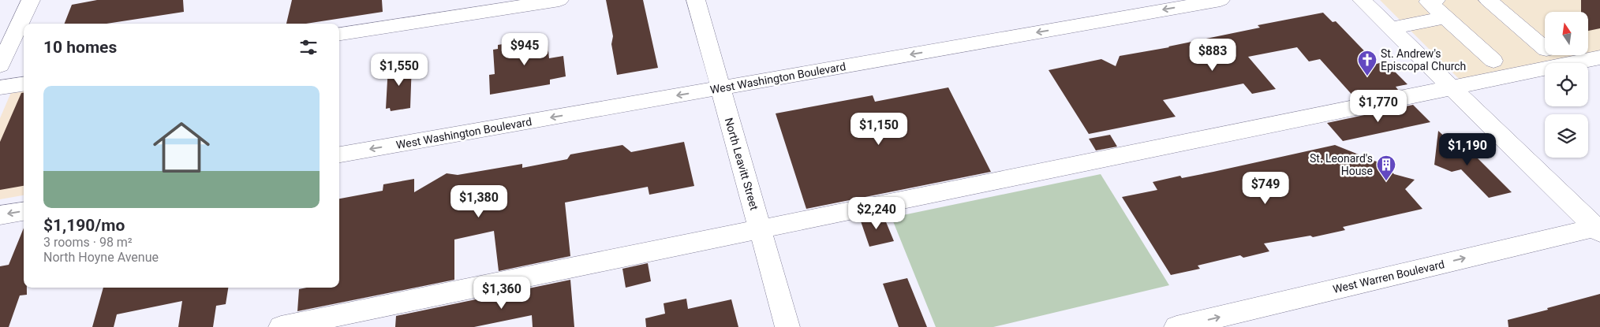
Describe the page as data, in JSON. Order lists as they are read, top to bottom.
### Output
{
  "streets": {
    "street": ["West Washington Boulevard", "North Leavitt Street", "West Warren Boulevard"]
  },
  "crossings": [
    ["West Washington Boulevard", "North Leavitt Street"]
  ],
  "places": {
    "church": ["St. Andrew's Episcopal Church"],
    "building": ["St. Leonard's House"]
  },
  "north": "top",
  "page": {
    "heading": "10 homes",
    "price": [
      "$945",
      "$883",
      "$1,550",
      "$1,770",
      "$1,150",
      "$1,190",
      "$749",
      "$1,380",
      "$2,240",
      "$1,360"
    ],
    "list": [
      {
        "name": "$1,190/mo",
        "note": "3 rooms · 98 m² · North Hoyne Avenue"
      }
    ]
  }
}
